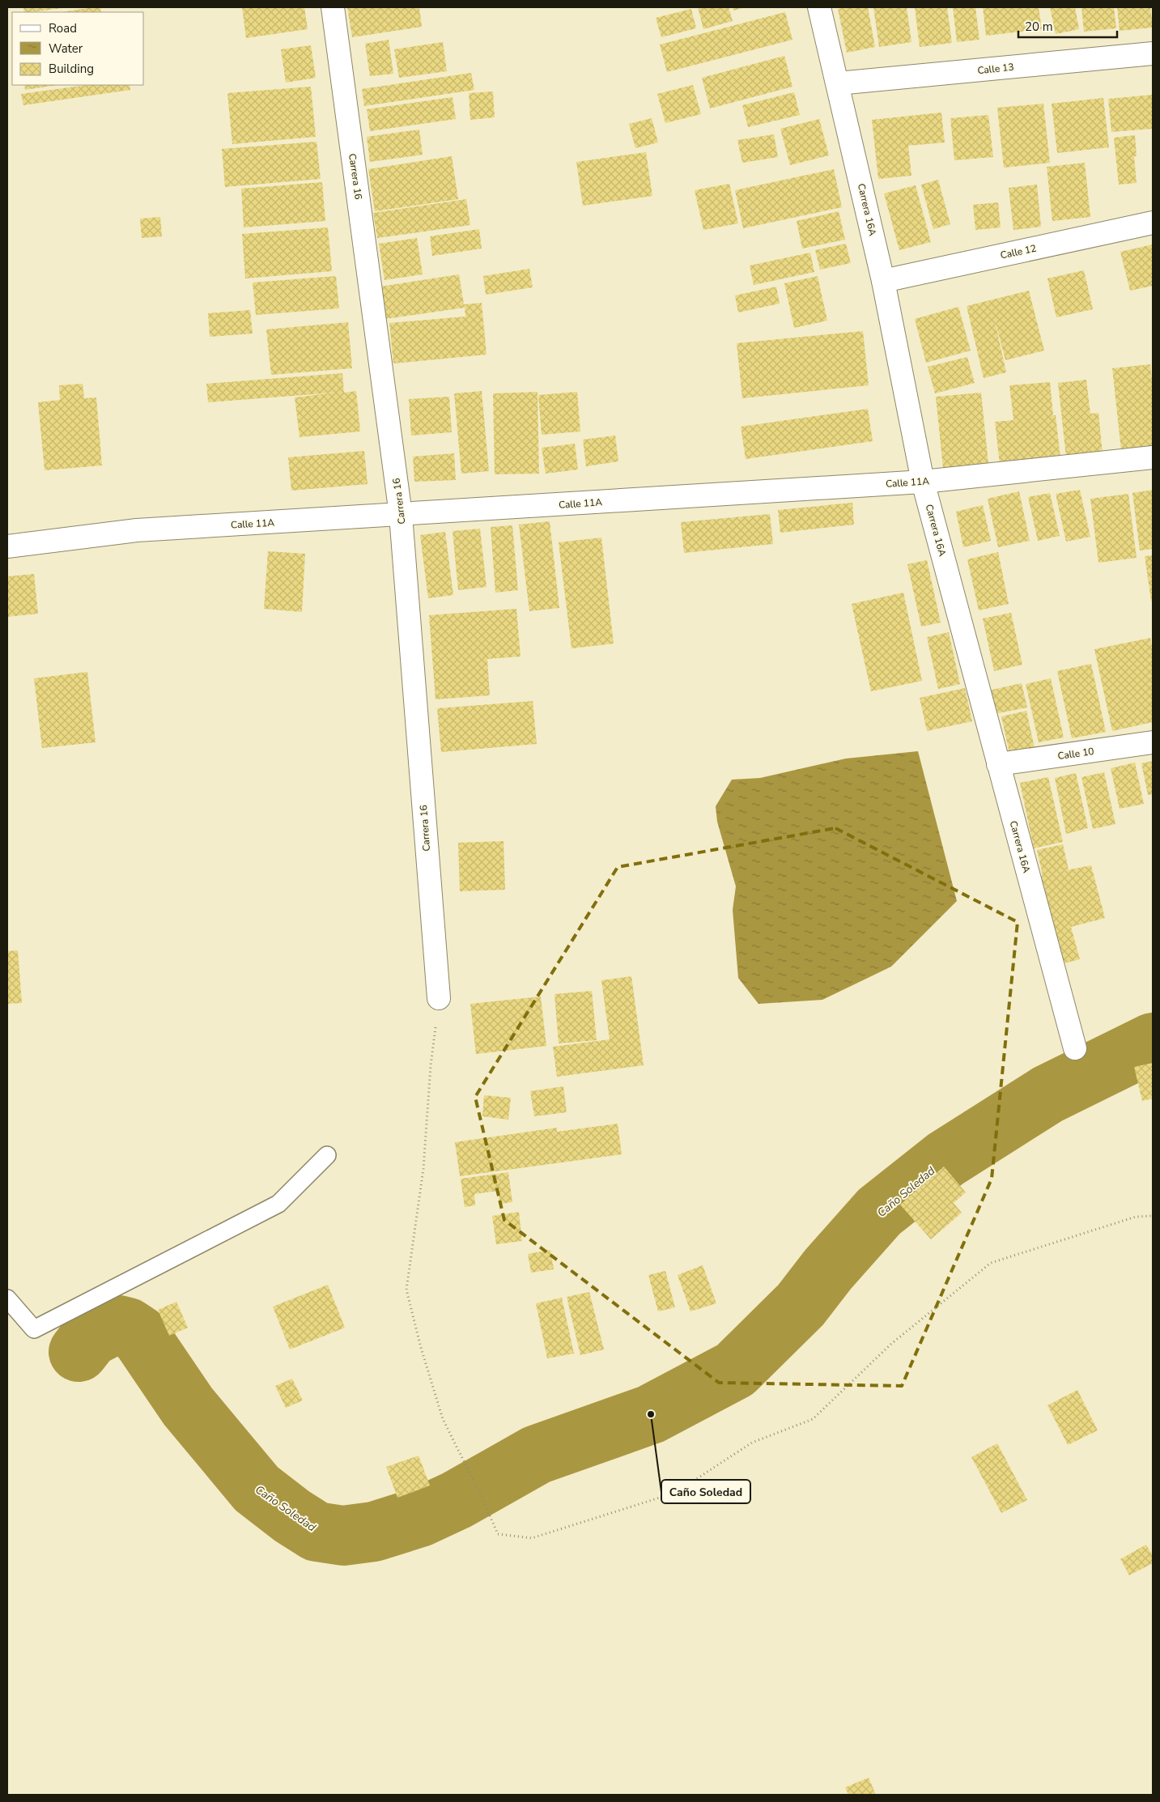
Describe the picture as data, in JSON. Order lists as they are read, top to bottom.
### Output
{
  "streets": {
    "street": [
      "Calle 13",
      "Carrera 16",
      "Carrera 16A",
      "Calle 12",
      "Calle 11A",
      "Calle 10"
    ]
  },
  "crossings": [
    ["Calle 13", "Carrera 16A"],
    ["Carrera 16", "Calle 11A"],
    ["Carrera 16A", "Calle 12"],
    ["Carrera 16A", "Calle 11A"],
    ["Carrera 16A", "Calle 10"]
  ],
  "water": ["Caño Soledad"],
  "places": ["Caño Soledad"],
  "legend": ["Road", "Water", "Building"],
  "scale_bar": "20 m"
}
